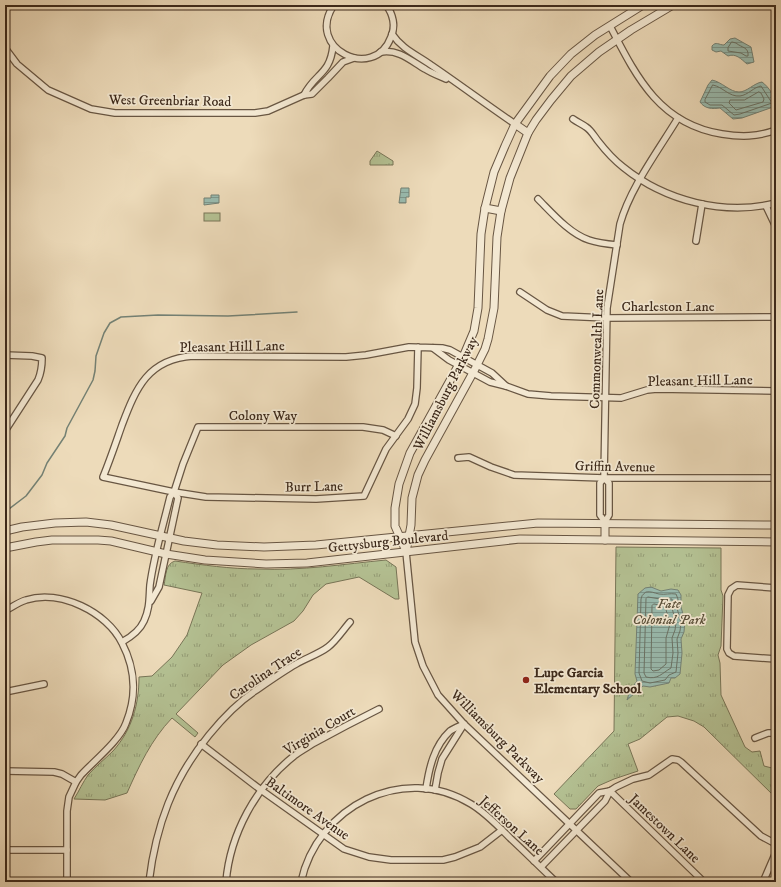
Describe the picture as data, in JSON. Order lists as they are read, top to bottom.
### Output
{
  "streets": {
    "street": [
      "West Greenbriar Road",
      "Charleston Lane",
      "Pleasant Hill Lane",
      "Commonwealth Lane",
      "Williamsburg Parkway",
      "Colony Way",
      "Griffin Avenue",
      "Burr Lane",
      "Gettysburg Boulevard",
      "Carolina Trace",
      "Virginia Court",
      "Baltimore Avenue",
      "Jefferson Lane",
      "Jamestown Lane"
    ]
  },
  "crossings": [
    ["Charleston Lane", "Commonwealth Lane"],
    ["Pleasant Hill Lane", "Commonwealth Lane"],
    ["Pleasant Hill Lane", "Williamsburg Parkway"],
    ["Pleasant Hill Lane", "Burr Lane"],
    ["Commonwealth Lane", "Griffin Avenue"],
    ["Commonwealth Lane", "Gettysburg Boulevard"],
    ["Williamsburg Parkway", "Gettysburg Boulevard"],
    ["Colony Way", "Burr Lane"],
    ["Colony Way", "Gettysburg Boulevard"],
    ["Carolina Trace", "Baltimore Avenue"],
    ["Virginia Court", "Baltimore Avenue"],
    ["Baltimore Avenue", "Jefferson Lane"]
  ],
  "parks": ["Fate Colonial Park"],
  "places": ["Lupe Garcia Elementary School"]
}
